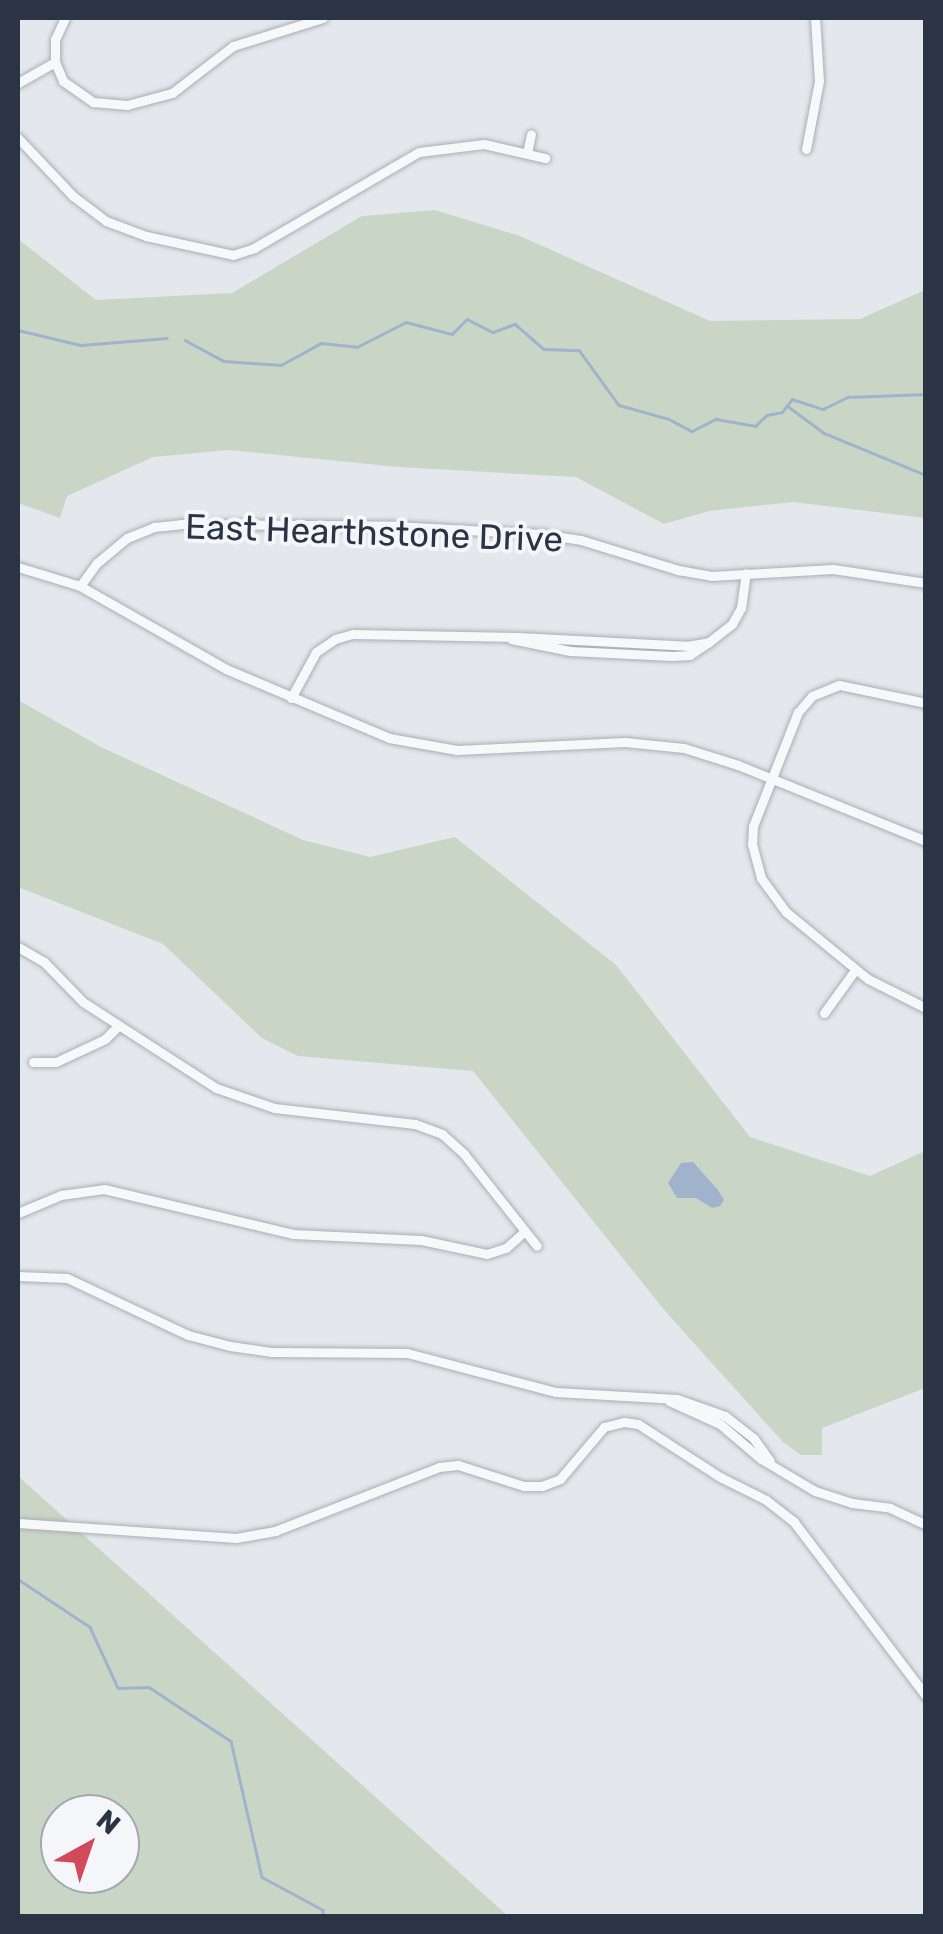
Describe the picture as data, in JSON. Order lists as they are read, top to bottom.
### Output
{
  "streets": {
    "street": ["East Hearthstone Drive"]
  },
  "north": "top right"
}
